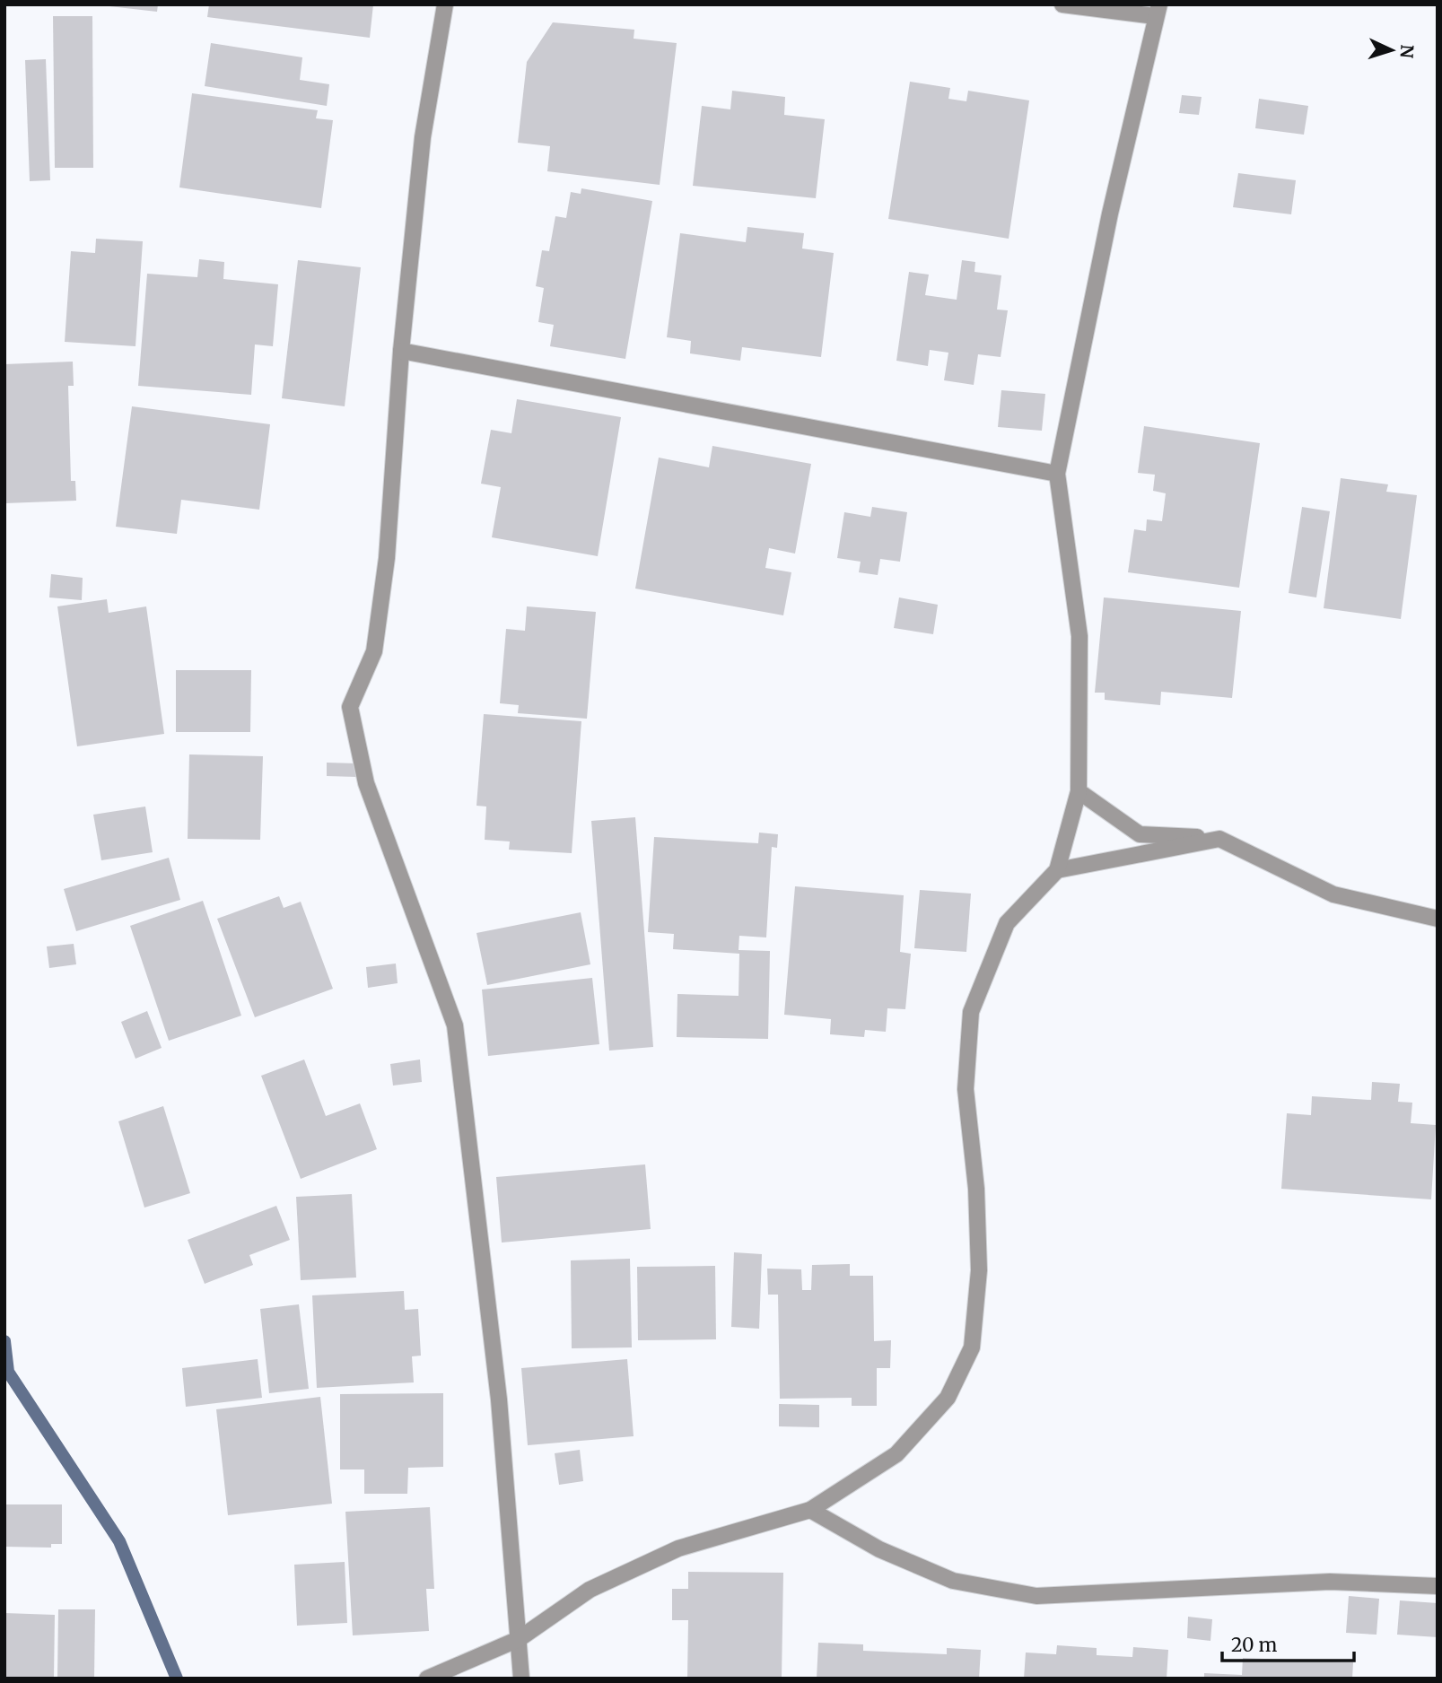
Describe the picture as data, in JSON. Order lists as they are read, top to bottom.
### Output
{
  "scale_bar": "20 m",
  "north": "right"
}
